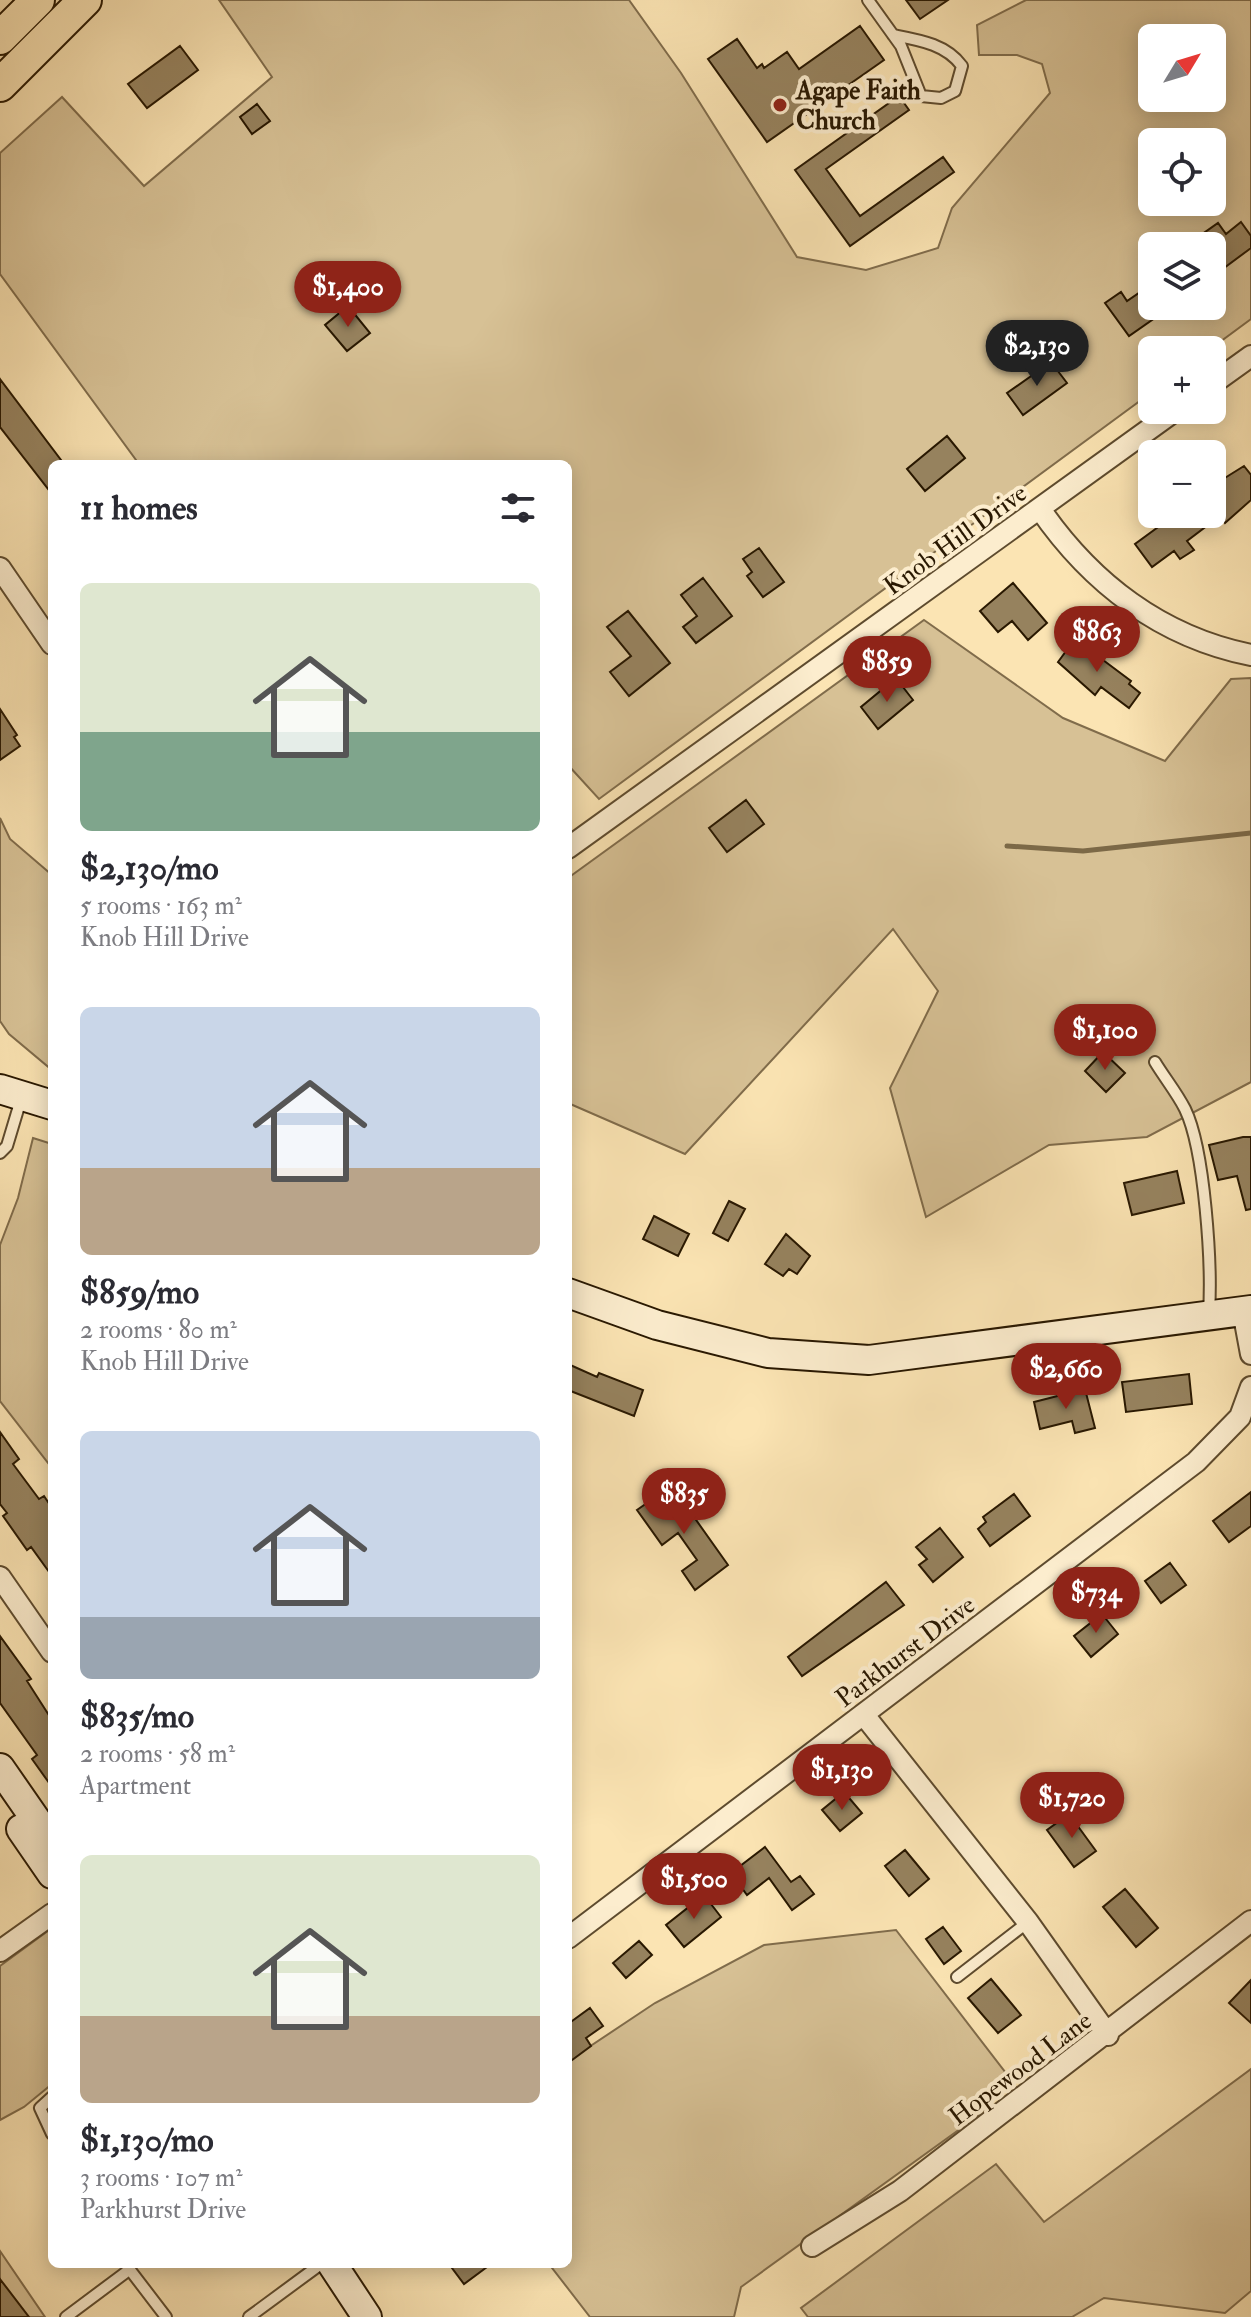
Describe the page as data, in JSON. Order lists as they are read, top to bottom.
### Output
{
  "streets": {
    "street": ["Knob Hill Drive", "Parkhurst Drive", "Hopewood Lane"]
  },
  "places": ["Agape Faith Church"],
  "north": "top right",
  "page": {
    "map_buttons": ["+", "−"],
    "price": [
      "$1,400",
      "$2,130",
      "$863",
      "$859",
      "$1,100",
      "$2,660",
      "$835",
      "$734",
      "$1,130",
      "$1,720",
      "$1,500"
    ],
    "heading": "11 homes",
    "list": [
      {
        "name": "$2,130/mo",
        "note": "5 rooms · 163 m² · Knob Hill Drive"
      },
      {
        "name": "$859/mo",
        "note": "2 rooms · 80 m² · Knob Hill Drive"
      },
      {
        "name": "$835/mo",
        "note": "2 rooms · 58 m² · Apartment"
      },
      {
        "name": "$1,130/mo",
        "note": "3 rooms · 107 m² · Parkhurst Drive"
      }
    ]
  }
}
